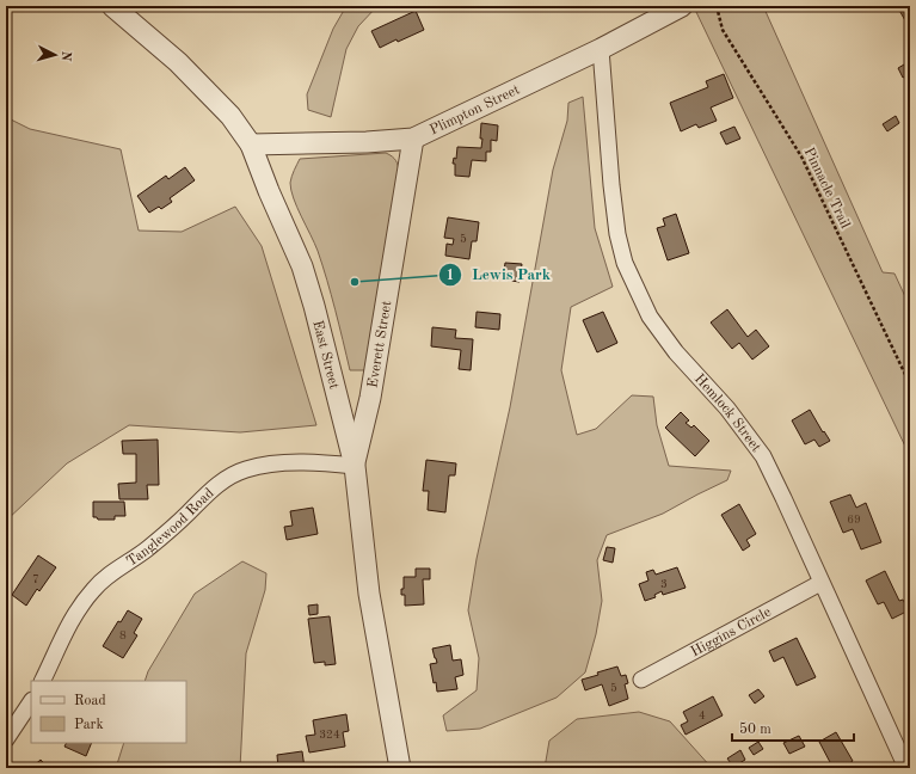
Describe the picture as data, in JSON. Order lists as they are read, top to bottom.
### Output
{
  "streets": {
    "street": [
      "Plimpton Street",
      "Everett Street",
      "East Street",
      "Hemlock Street",
      "Tanglewood Road",
      "Higgins Circle"
    ],
    "path": ["Pinnacle Trail"]
  },
  "crossings": [
    ["Plimpton Street", "Everett Street"],
    ["Plimpton Street", "East Street"],
    ["Plimpton Street", "Hemlock Street"],
    ["Everett Street", "East Street"],
    ["Everett Street", "Tanglewood Road"],
    ["East Street", "Tanglewood Road"],
    ["Hemlock Street", "Higgins Circle"]
  ],
  "places": ["Lewis Park"],
  "house_numbers": [
    "5",
    "69",
    "7",
    "3",
    "8",
    "5",
    "4",
    "324"
  ],
  "legend": ["Road", "Park"],
  "scale_bar": "50 m",
  "north": "right"
}
